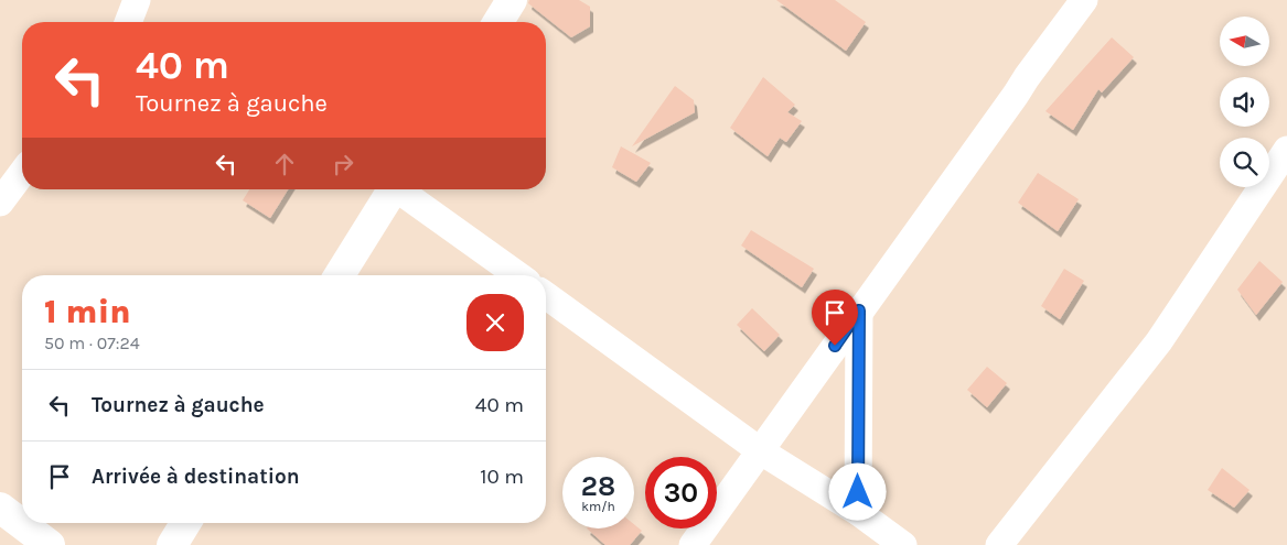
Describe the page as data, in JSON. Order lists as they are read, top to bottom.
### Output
{
  "north": "left",
  "page": {
    "turn": ["40 m", "Tournez à gauche"],
    "heading": ["1 min", "50 m · 07:24"],
    "list": [
      {
        "name": "Tournez à gauche",
        "value": "40 m"
      },
      {
        "name": "Arrivée à destination",
        "value": "10 m"
      }
    ],
    "speed": "28 km/h",
    "limit": "30"
  }
}
